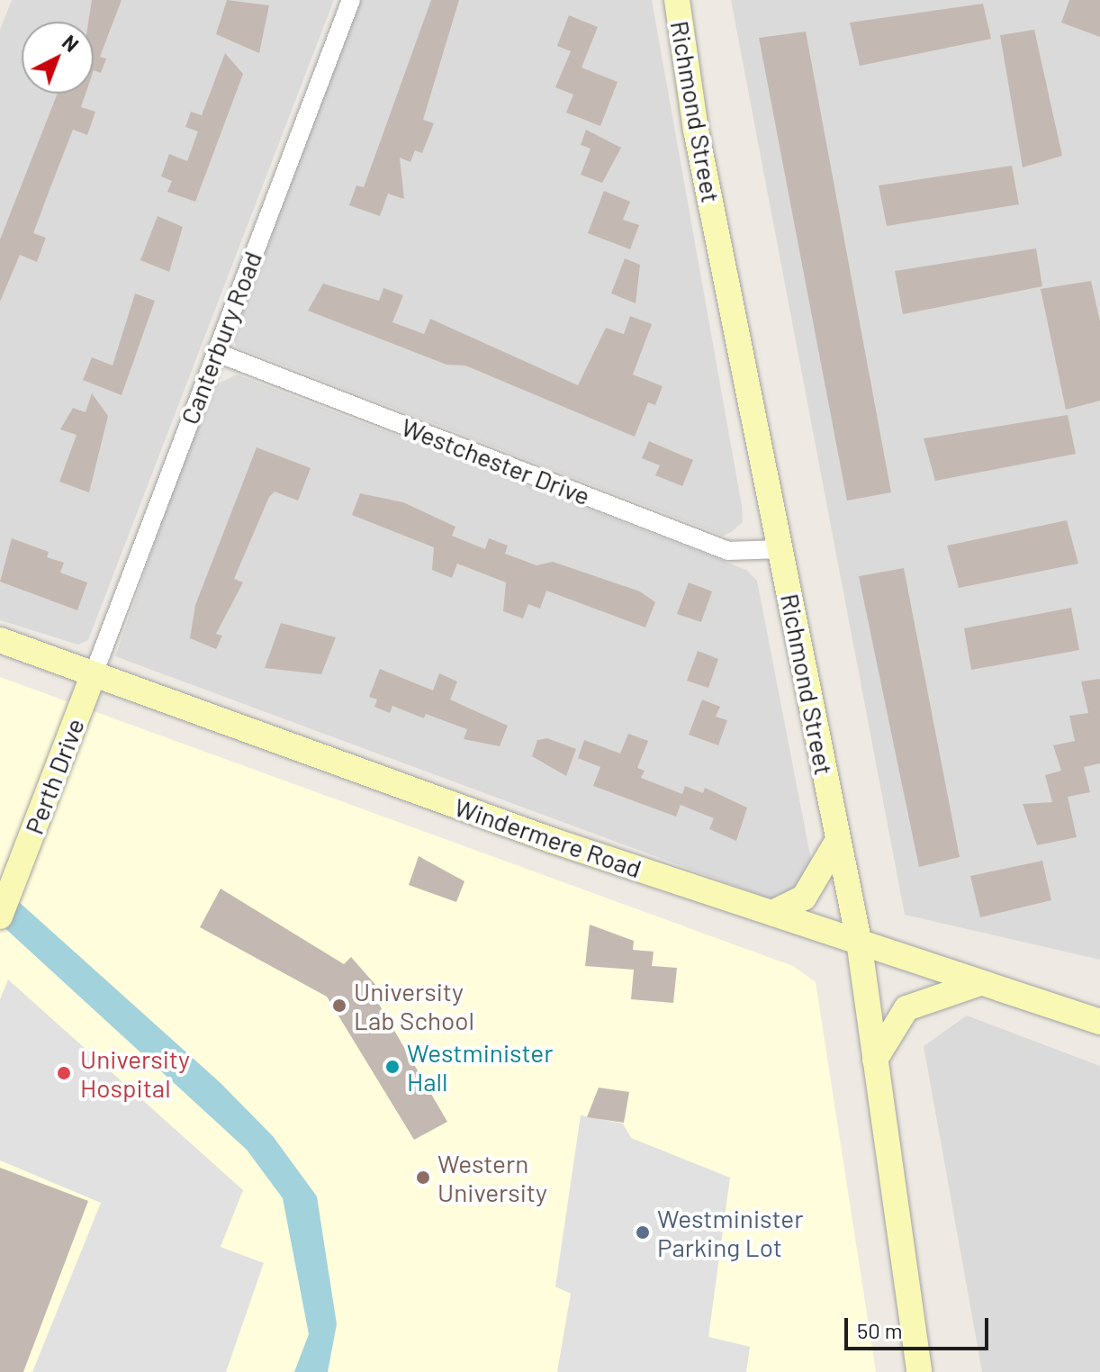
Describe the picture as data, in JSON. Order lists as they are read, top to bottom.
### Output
{
  "streets": {
    "main road": ["Richmond Street", "Perth Drive", "Windermere Road"],
    "street": ["Canterbury Road", "Westchester Drive"]
  },
  "crossings": [
    ["Richmond Street", "Westchester Drive"],
    ["Richmond Street", "Windermere Road"],
    ["Canterbury Road", "Westchester Drive"],
    ["Canterbury Road", "Perth Drive"],
    ["Canterbury Road", "Windermere Road"],
    ["Perth Drive", "Windermere Road"]
  ],
  "places": [
    "University Lab School",
    "Westminister Hall",
    "University Hospital",
    "Western University",
    "Westminister Parking Lot"
  ],
  "scale_bar": "50 m",
  "north": "top right"
}
